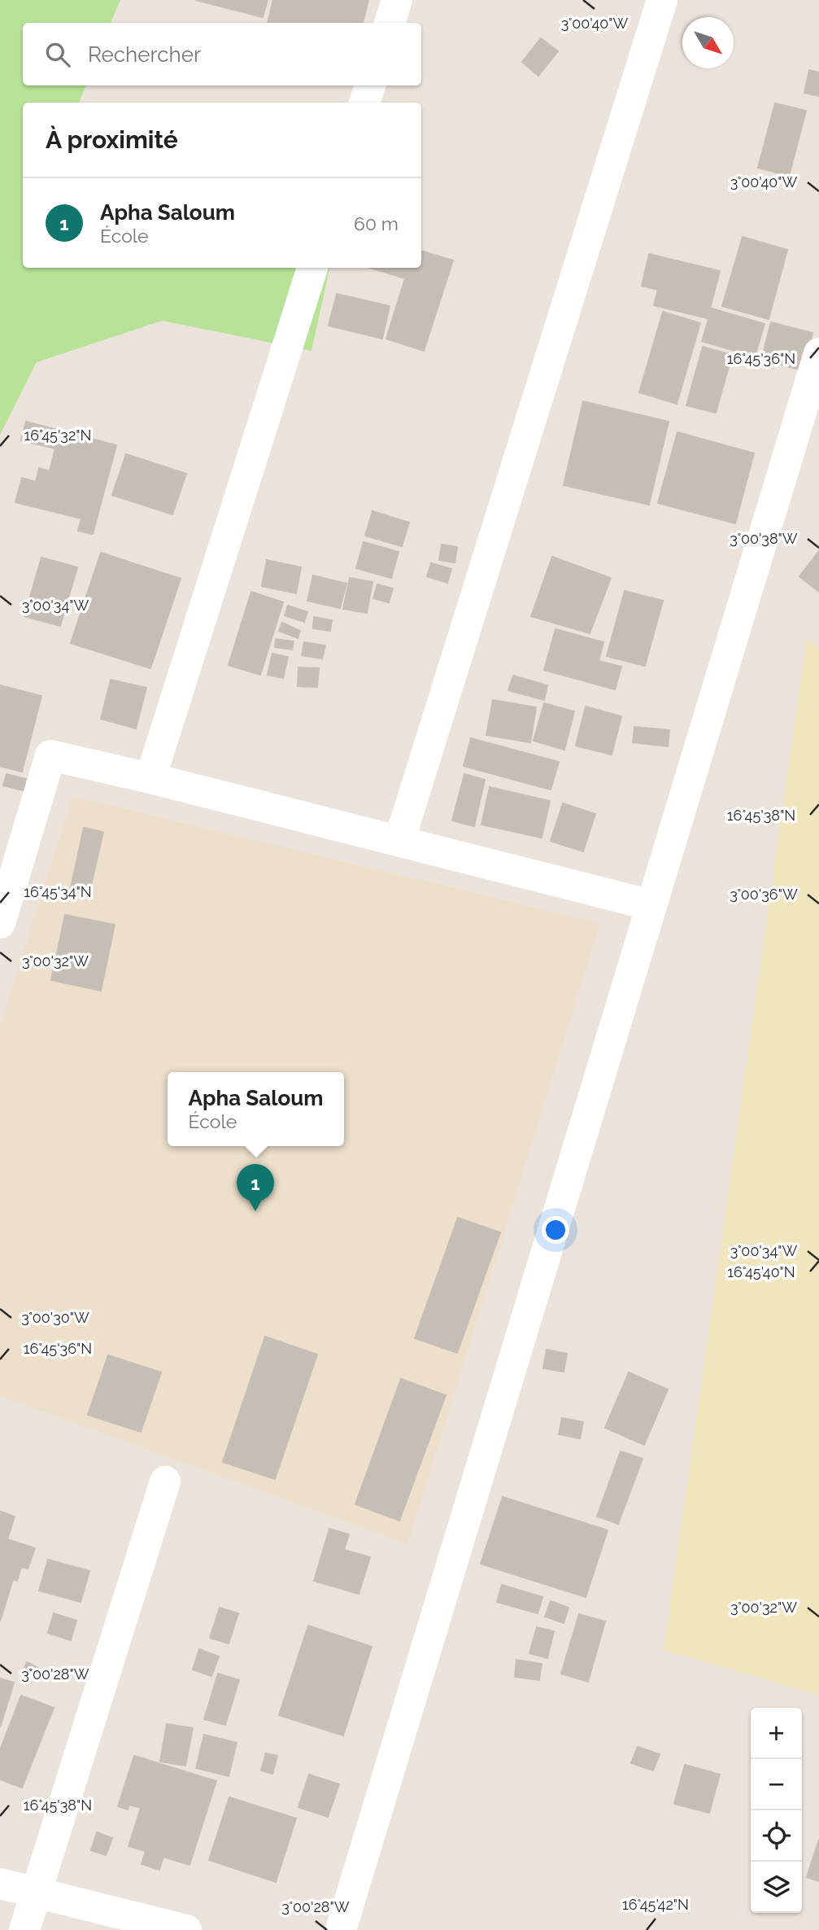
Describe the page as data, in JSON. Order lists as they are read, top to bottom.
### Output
{
  "north": "bottom right",
  "page": {
    "search": "Rechercher",
    "heading": "À proximité",
    "list": [
      {
        "mark": "1",
        "name": "Apha Saloum",
        "note": "École",
        "value": "60 m"
      }
    ],
    "popup": ["Apha Saloum", "École"],
    "pins": "1",
    "map_buttons": ["+", "−"]
  },
  "coordinates": [
    "3°00'40\"W",
    "16°45'36\"N",
    "16°45'32\"N",
    "3°00'38\"W",
    "3°00'34\"W",
    "16°45'38\"N",
    "16°45'34\"N",
    "3°00'36\"W",
    "3°00'32\"W",
    "16°45'40\"N",
    "3°00'30\"W",
    "3°00'28\"W",
    "16°45'42\"N"
  ]
}
